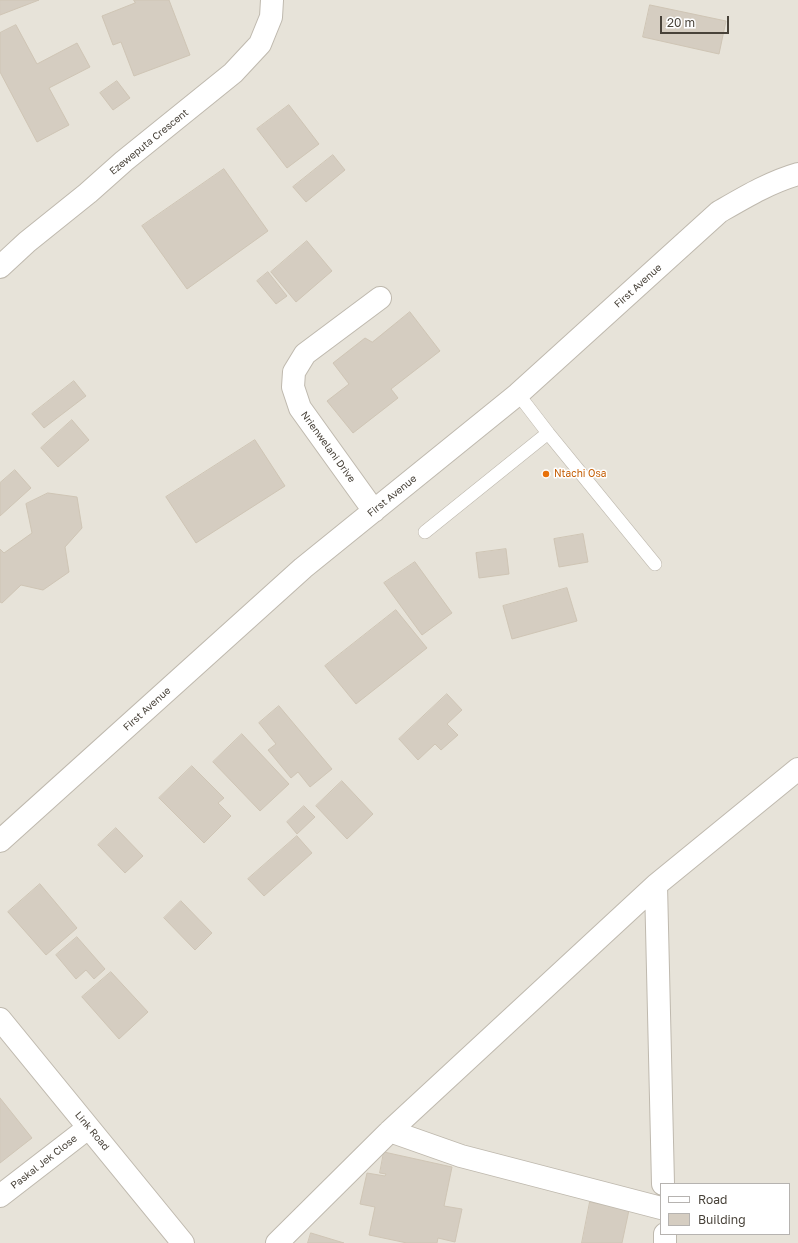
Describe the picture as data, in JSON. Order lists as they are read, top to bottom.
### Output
{
  "streets": {
    "street": [
      "Ezeweputa Crescent",
      "First Avenue",
      "Nrienwelani Drive",
      "Link Road",
      "Paskal Jek Close"
    ]
  },
  "crossings": [
    ["First Avenue", "Nrienwelani Drive"],
    ["Link Road", "Paskal Jek Close"]
  ],
  "places": ["Ntachi Osa"],
  "legend": ["Road", "Building"],
  "scale_bar": "20 m"
}
